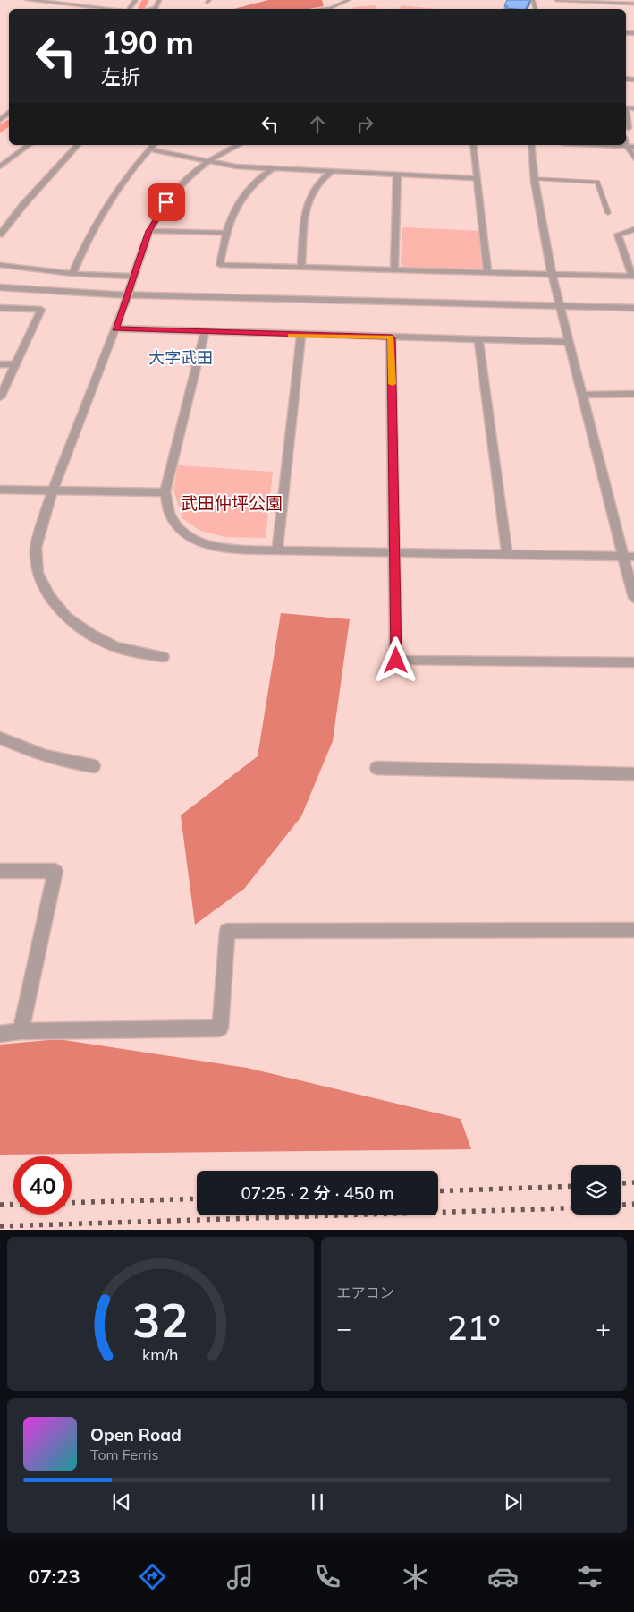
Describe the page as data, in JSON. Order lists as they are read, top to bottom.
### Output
{
  "districts": ["大字武田"],
  "parks": ["武田仲坪公園"],
  "page": {
    "turn": ["190 m", "左折"],
    "limit": "40",
    "trip": "07:25 · 2 分 · 450 m",
    "tile": "エアコン",
    "heat": ["−", "21°", "+"],
    "song": ["Open Road", "Tom Ferris"],
    "tabs": "07:23",
    "gauge": ["32", "km/h"]
  }
}
